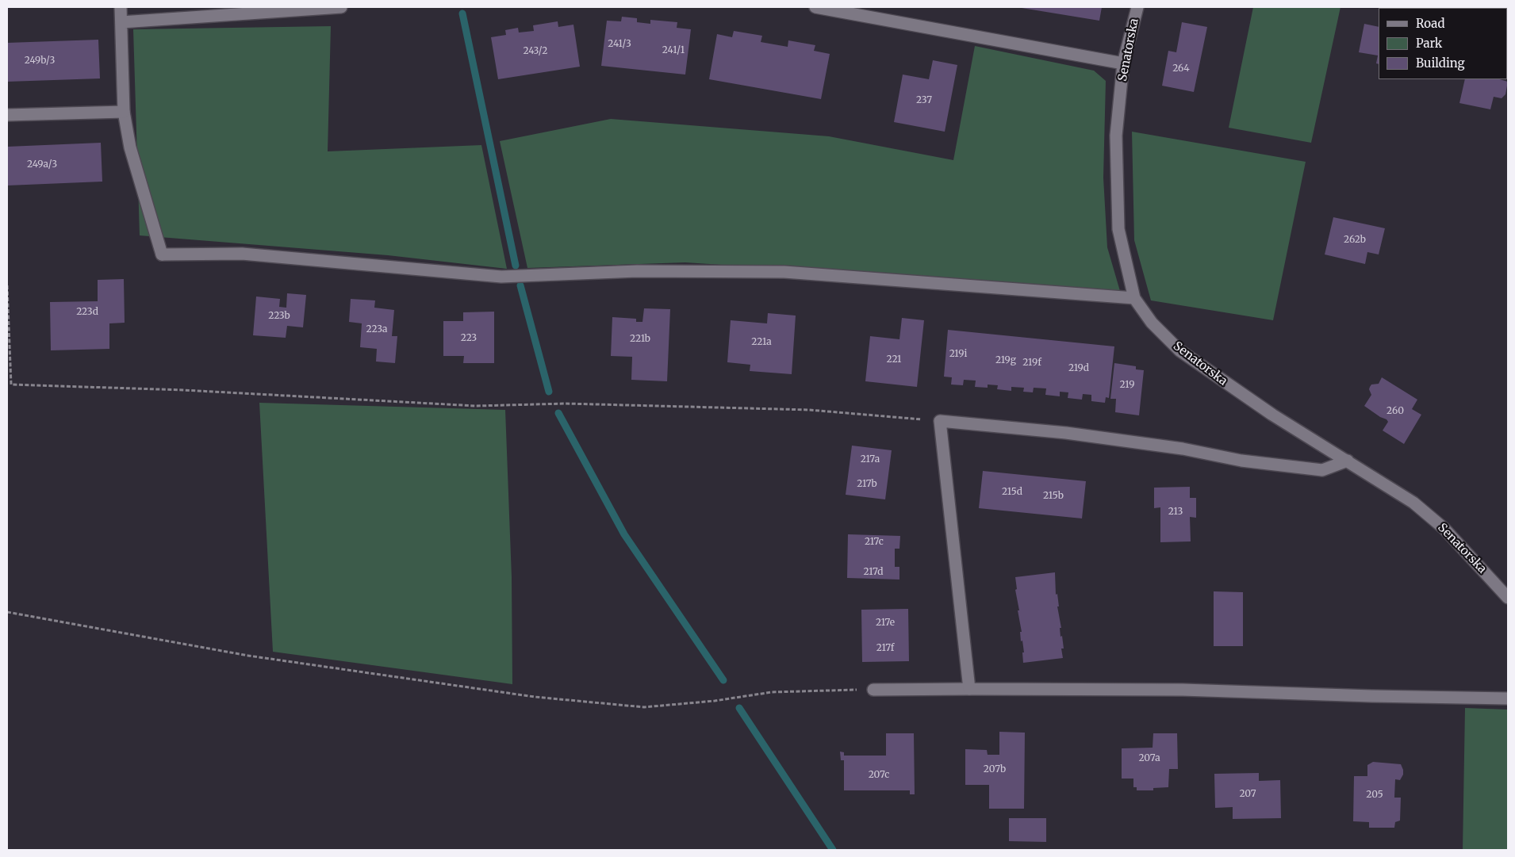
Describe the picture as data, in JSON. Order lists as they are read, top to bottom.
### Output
{
  "streets": {
    "street": ["Senatorska"]
  },
  "house_numbers": [
    "241/3",
    "241/1",
    "243/2",
    "249b/3",
    "264",
    "237",
    "249a/3",
    "262b",
    "223d",
    "223b",
    "223a",
    "223",
    "221b",
    "221a",
    "219i",
    "221",
    "219g",
    "219f",
    "219d",
    "219",
    "260",
    "217a",
    "217b",
    "215d",
    "215b",
    "213",
    "217c",
    "217d",
    "217e",
    "217f",
    "207a",
    "207b",
    "207c",
    "207",
    "205"
  ],
  "legend": ["Road", "Park", "Building"]
}
